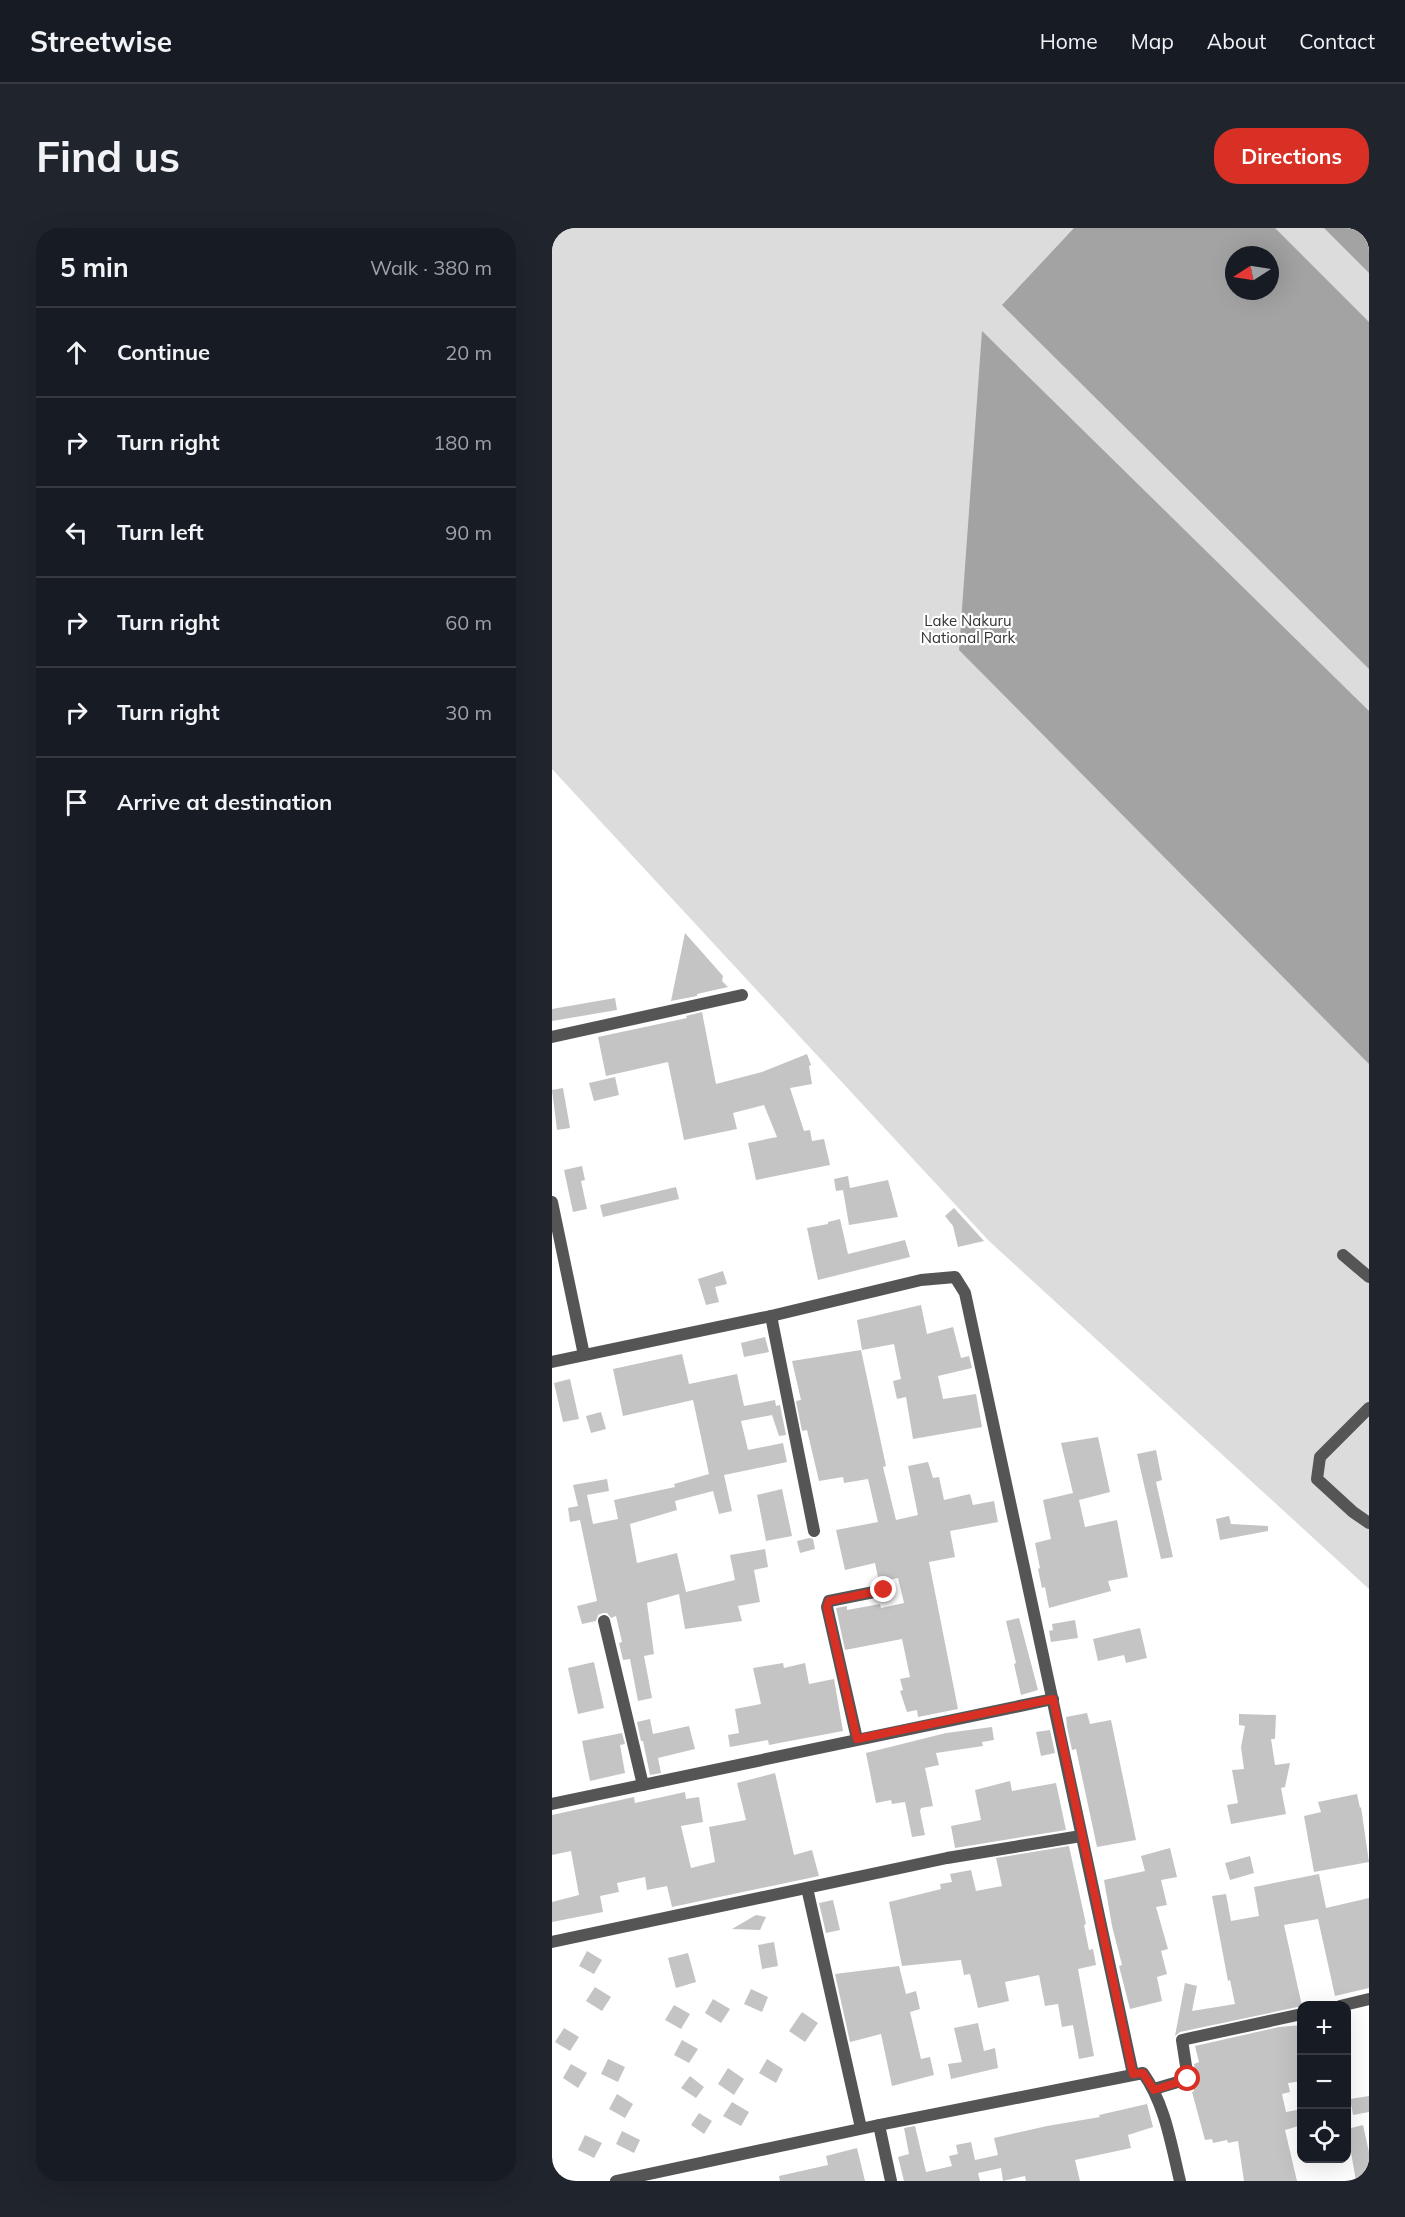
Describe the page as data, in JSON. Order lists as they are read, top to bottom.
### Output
{
  "parks": ["Lake Nakuru National Park"],
  "north": "left",
  "page": {
    "header": "Streetwise",
    "nav": [
      "Home",
      "Map",
      "About",
      "Contact"
    ],
    "buttons": "Directions",
    "title": "Find us",
    "heading": ["5 min", "Walk · 380 m"],
    "list": [
      ["Continue", "20 m"],
      ["Turn right", "180 m"],
      ["Turn left", "90 m"],
      ["Turn right", "60 m"],
      ["Turn right", "30 m"],
      "Arrive at destination"
    ],
    "map_buttons": ["+", "−"]
  }
}
